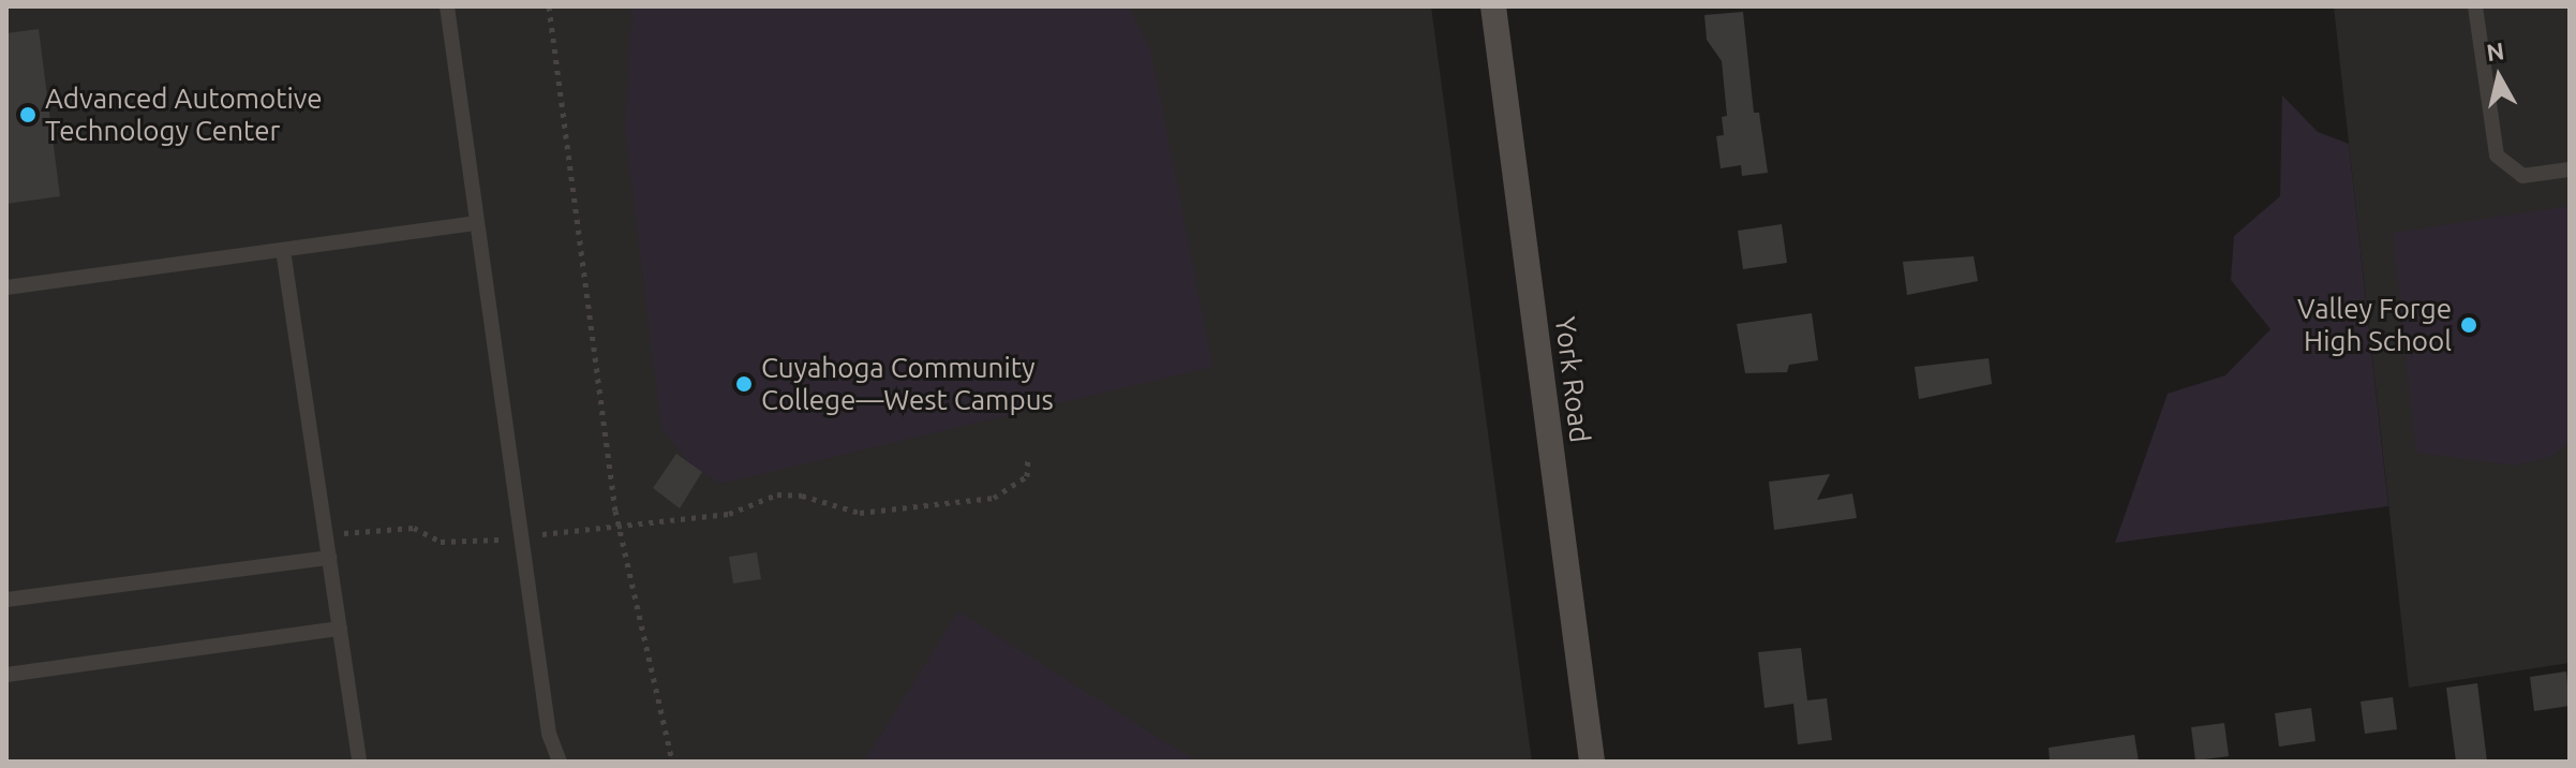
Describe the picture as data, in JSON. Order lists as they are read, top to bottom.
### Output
{
  "streets": {
    "main road": ["York Road"]
  },
  "places": ["Advanced Automotive Technology Center", "Valley Forge High School", "Cuyahoga Community College—West Campus"],
  "north": "top"
}
